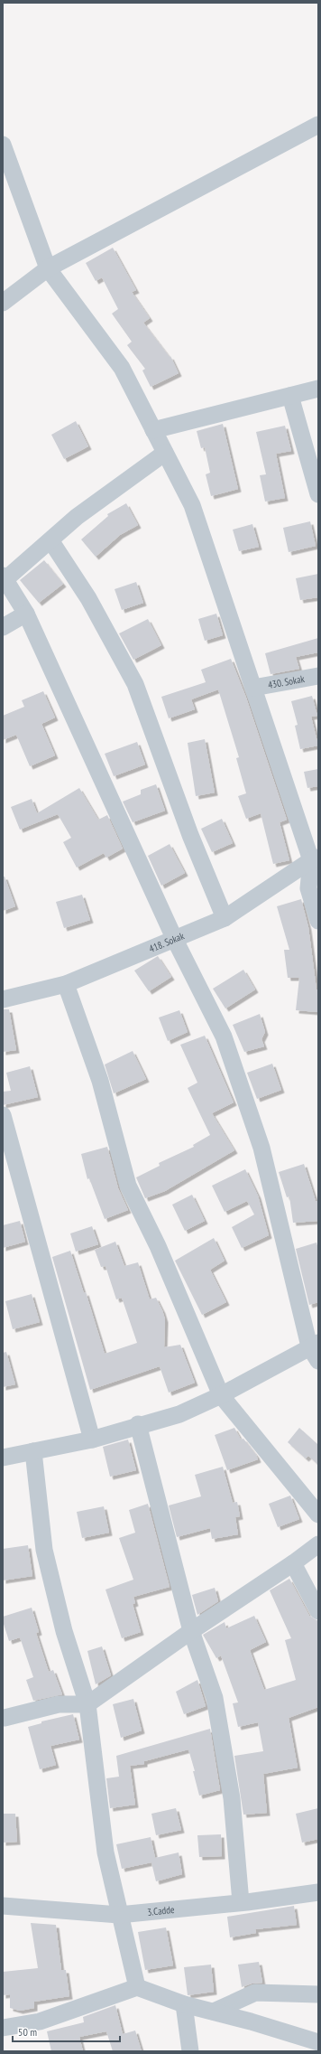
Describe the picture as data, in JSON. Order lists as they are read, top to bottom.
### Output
{
  "streets": {
    "street": ["430. Sokak", "418. Sokak", "3.Cadde"]
  },
  "scale_bar": "50 m"
}
